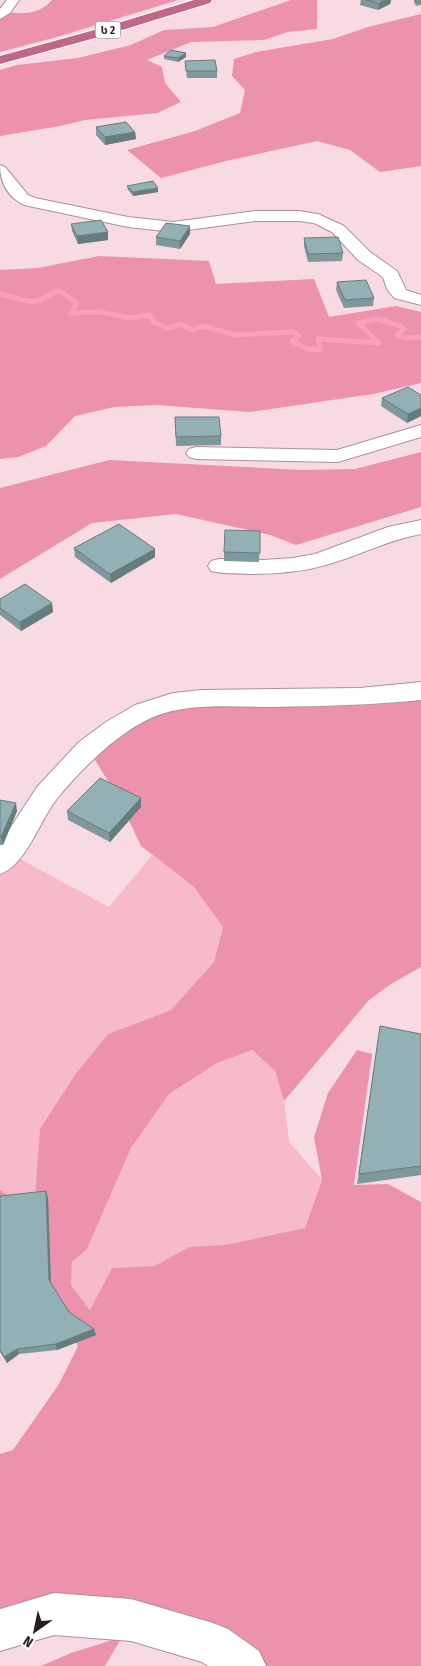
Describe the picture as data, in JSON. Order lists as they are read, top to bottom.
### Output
{
  "streets": {
    "highway": ["ს 2"]
  },
  "north": "bottom left"
}
